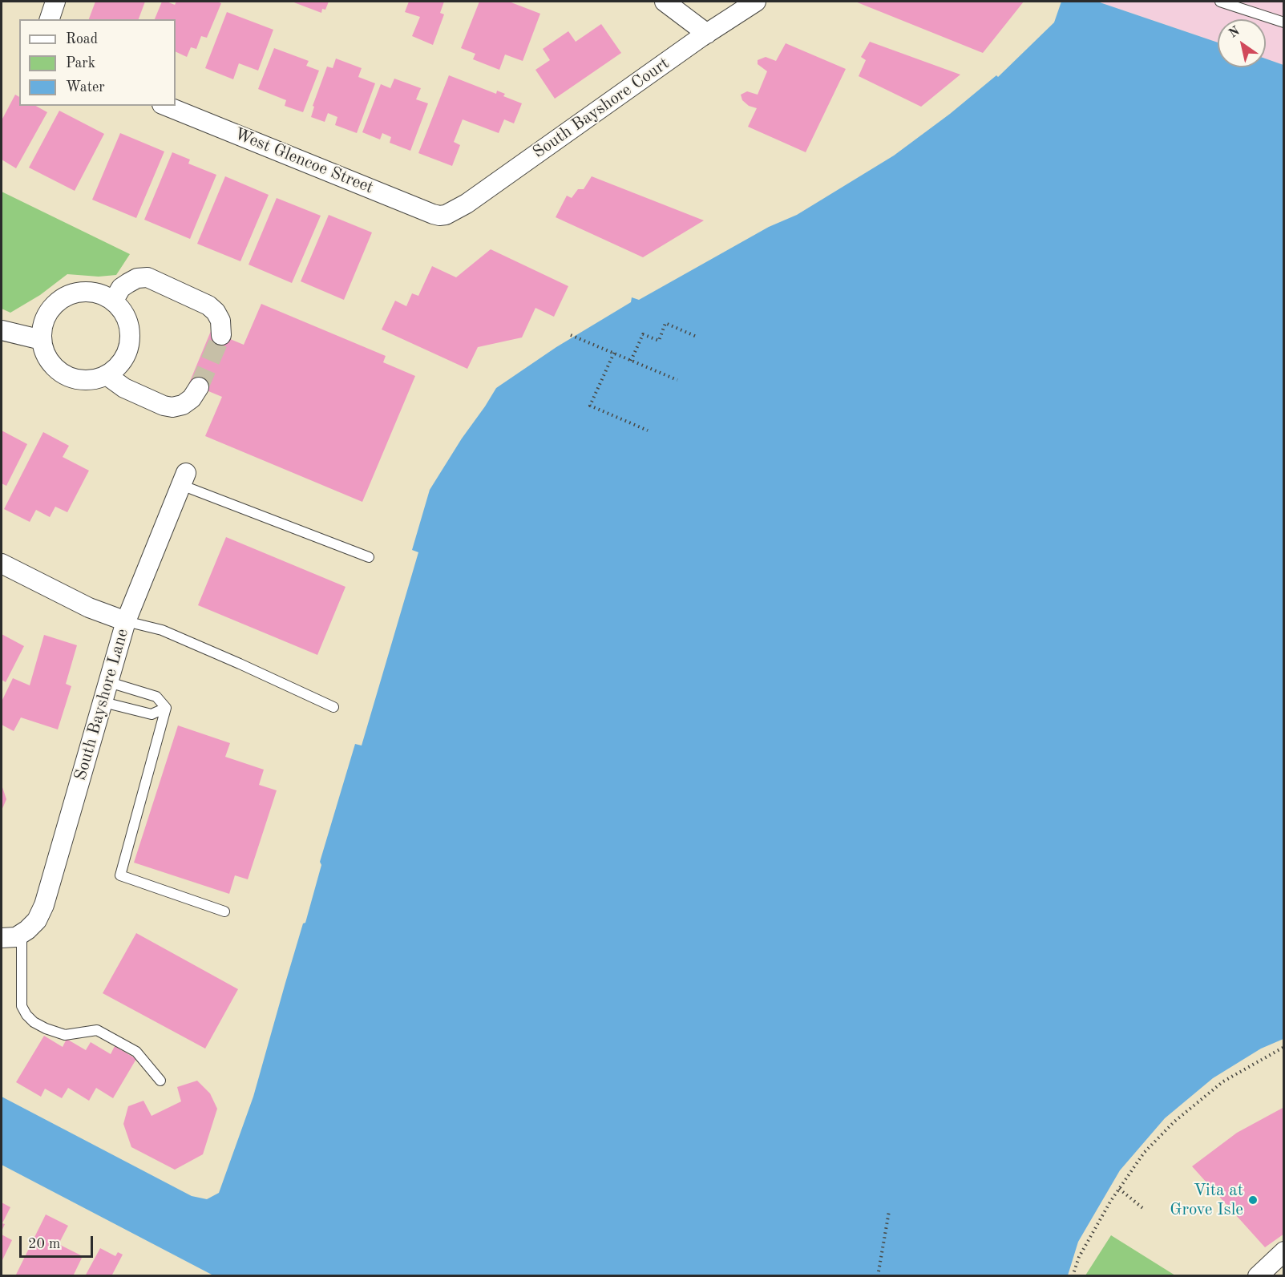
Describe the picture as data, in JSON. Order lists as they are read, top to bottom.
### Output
{
  "streets": {
    "street": ["South Bayshore Court", "West Glencoe Street", "South Bayshore Lane"]
  },
  "crossings": [
    ["South Bayshore Court", "West Glencoe Street"]
  ],
  "places": ["Vita at Grove Isle"],
  "legend": ["Road", "Park", "Water"],
  "scale_bar": "20 m",
  "north": "top left"
}
